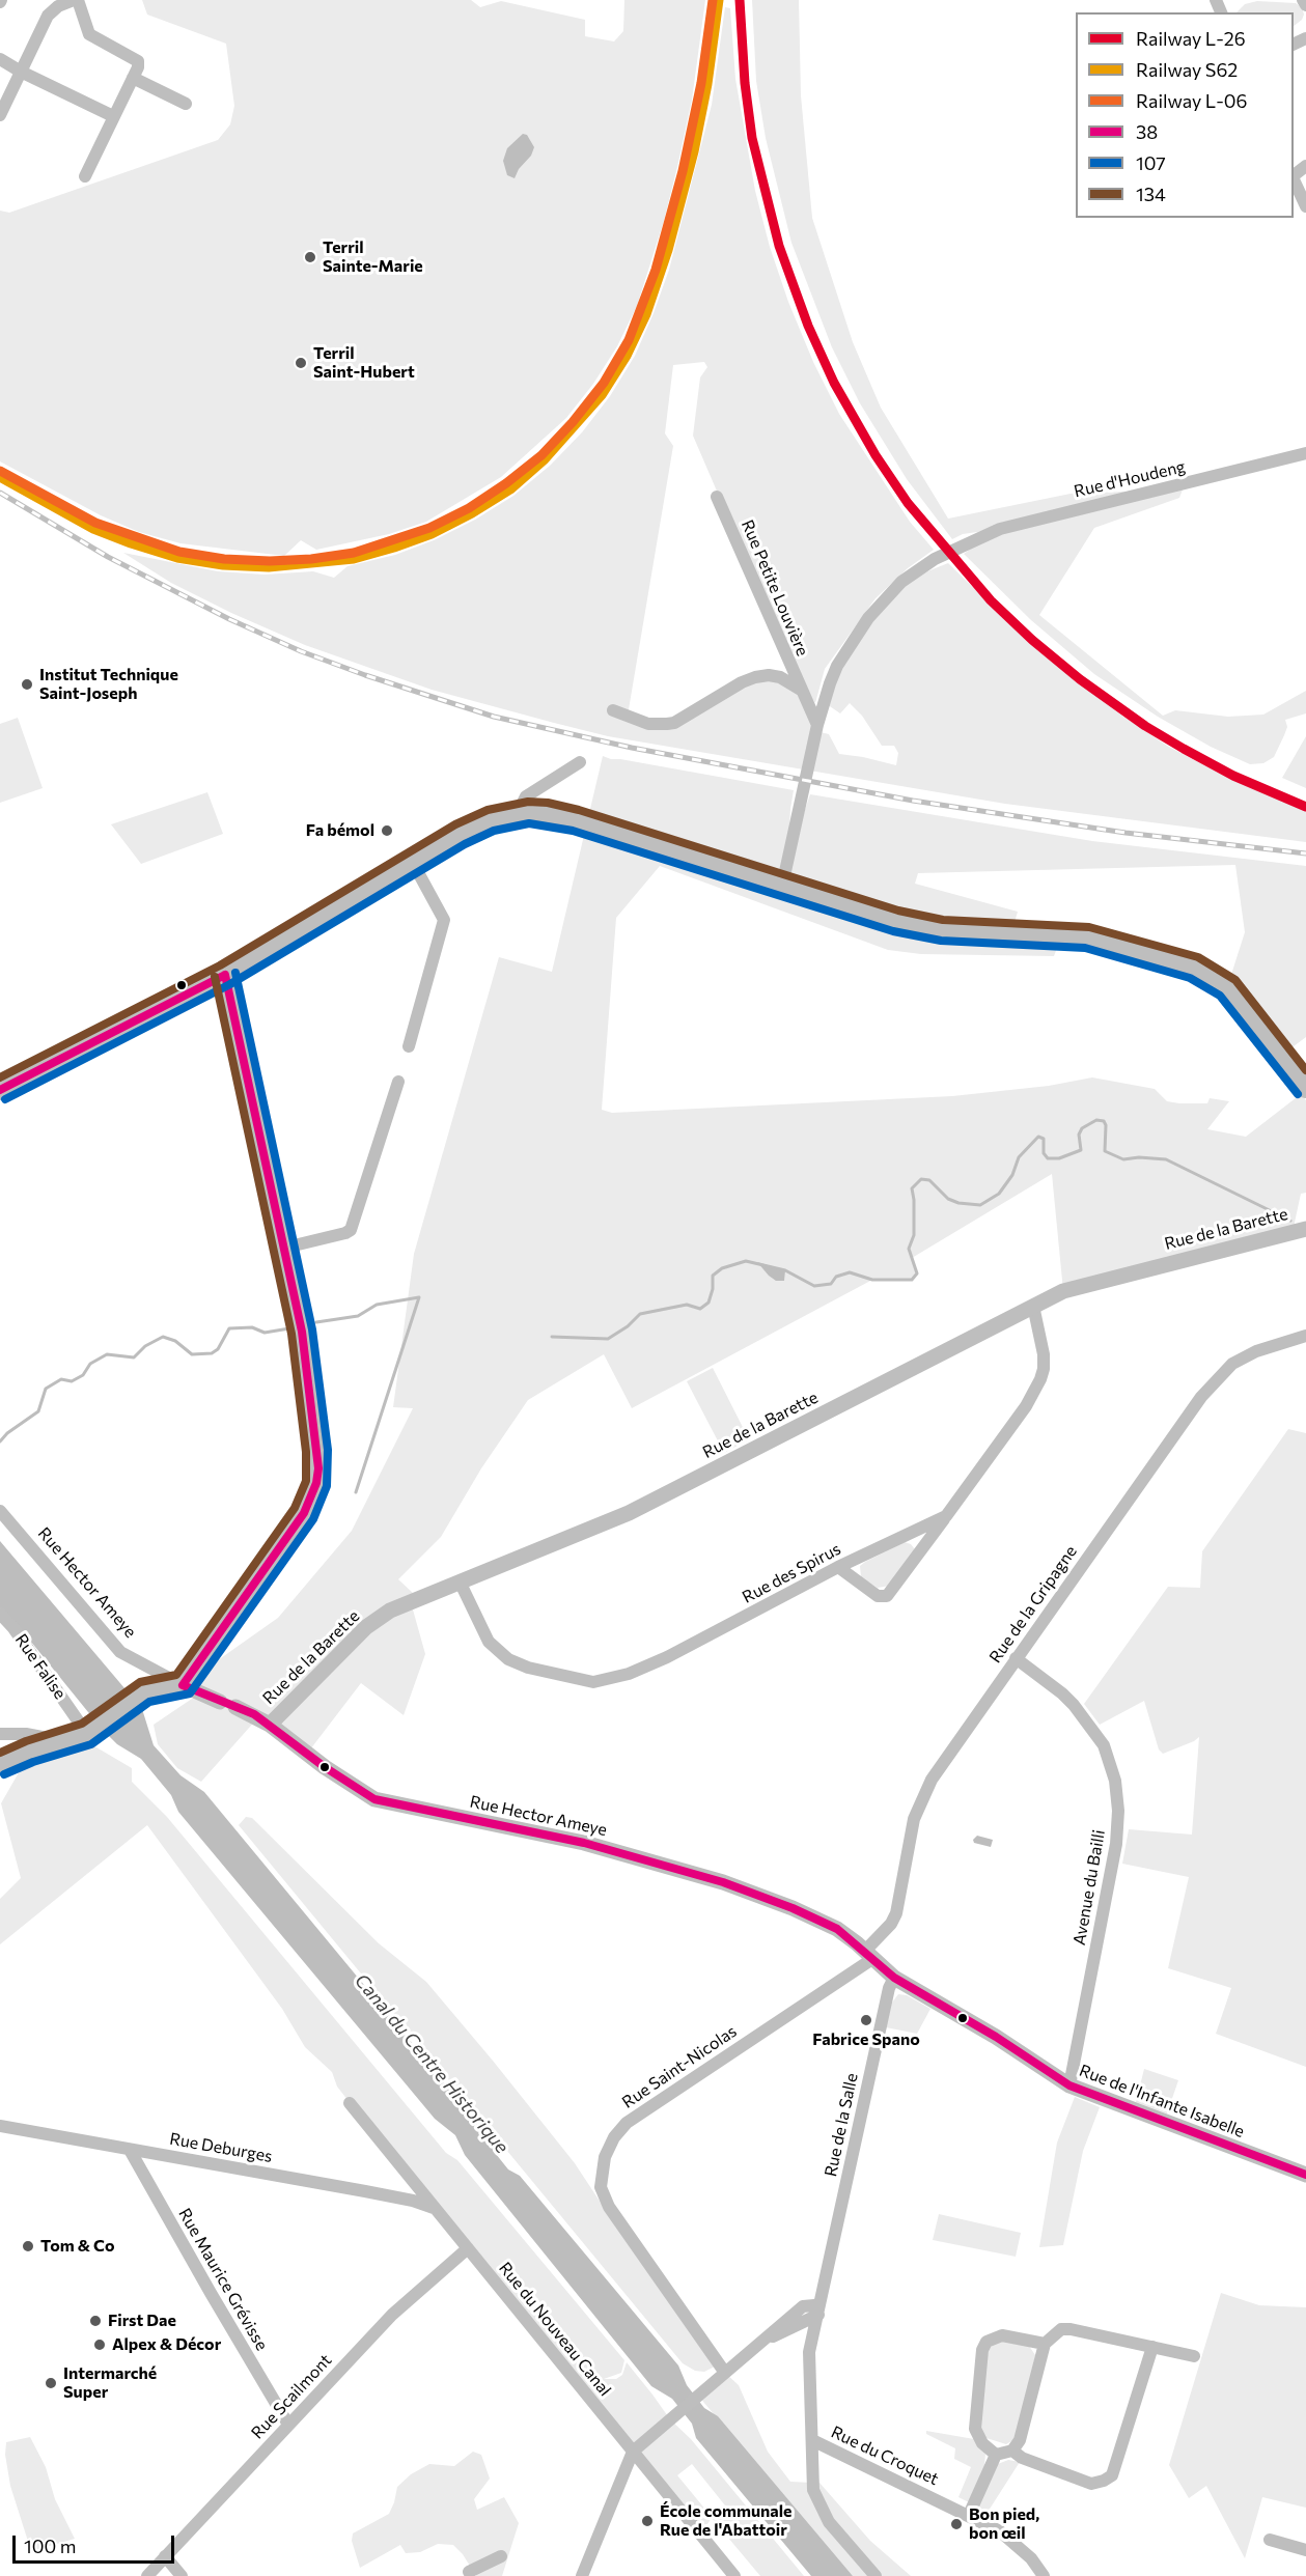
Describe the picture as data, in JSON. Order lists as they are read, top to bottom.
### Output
{
  "streets": {
    "street": [
      "Rue d'Houdeng",
      "Rue Petite Louvière",
      "Rue de la Barette",
      "Rue des Spirus",
      "Rue Hector Ameye",
      "Rue de la Gripagne",
      "Rue Falise",
      "Avenue du Bailli",
      "Rue Saint-Nicolas",
      "Rue de l'Infante Isabelle",
      "Rue de la Salle",
      "Rue Deburges",
      "Rue Maurice Grévisse",
      "Rue du Nouveau Canal",
      "Rue Scailmont",
      "Rue du Croquet"
    ]
  },
  "crossings": [
    ["Rue d'Houdeng", "Rue Petite Louvière"],
    ["Rue de la Barette", "Rue des Spirus"],
    ["Rue de la Barette", "Rue Hector Ameye"],
    ["Rue Hector Ameye", "Rue de la Gripagne"],
    ["Rue Hector Ameye", "Rue Saint-Nicolas"],
    ["Rue Hector Ameye", "Rue de l'Infante Isabelle"],
    ["Rue de la Gripagne", "Avenue du Bailli"],
    ["Rue de la Gripagne", "Rue Saint-Nicolas"],
    ["Rue de la Gripagne", "Rue de l'Infante Isabelle"],
    ["Avenue du Bailli", "Rue de l'Infante Isabelle"],
    ["Rue Saint-Nicolas", "Rue de l'Infante Isabelle"],
    ["Rue Saint-Nicolas", "Rue de la Salle"],
    ["Rue de l'Infante Isabelle", "Rue de la Salle"],
    ["Rue de la Salle", "Rue du Nouveau Canal"],
    ["Rue de la Salle", "Rue du Croquet"],
    ["Rue Deburges", "Rue Maurice Grévisse"],
    ["Rue Deburges", "Rue du Nouveau Canal"],
    ["Rue Maurice Grévisse", "Rue Scailmont"],
    ["Rue du Nouveau Canal", "Rue Scailmont"]
  ],
  "water": ["Canal du Centre Historique"],
  "places": [
    "Terril Sainte-Marie",
    "Terril Saint-Hubert",
    "Institut Technique Saint-Joseph",
    "Fa bémol",
    "Fabrice Spano",
    "Tom & Co",
    "First Dae",
    "Alpex & Décor",
    "Intermarché Super",
    "École communale Rue de l'Abattoir",
    "Bon pied, bon œil"
  ],
  "lines": [
    "rail line L-26",
    "rail line S62",
    "rail line L-06",
    "transit line 134",
    "transit line 107",
    "transit line 38"
  ],
  "legend": [
    "Railway L-26",
    "Railway S62",
    "Railway L-06",
    "38",
    "107",
    "134"
  ],
  "scale_bar": "100 m"
}
